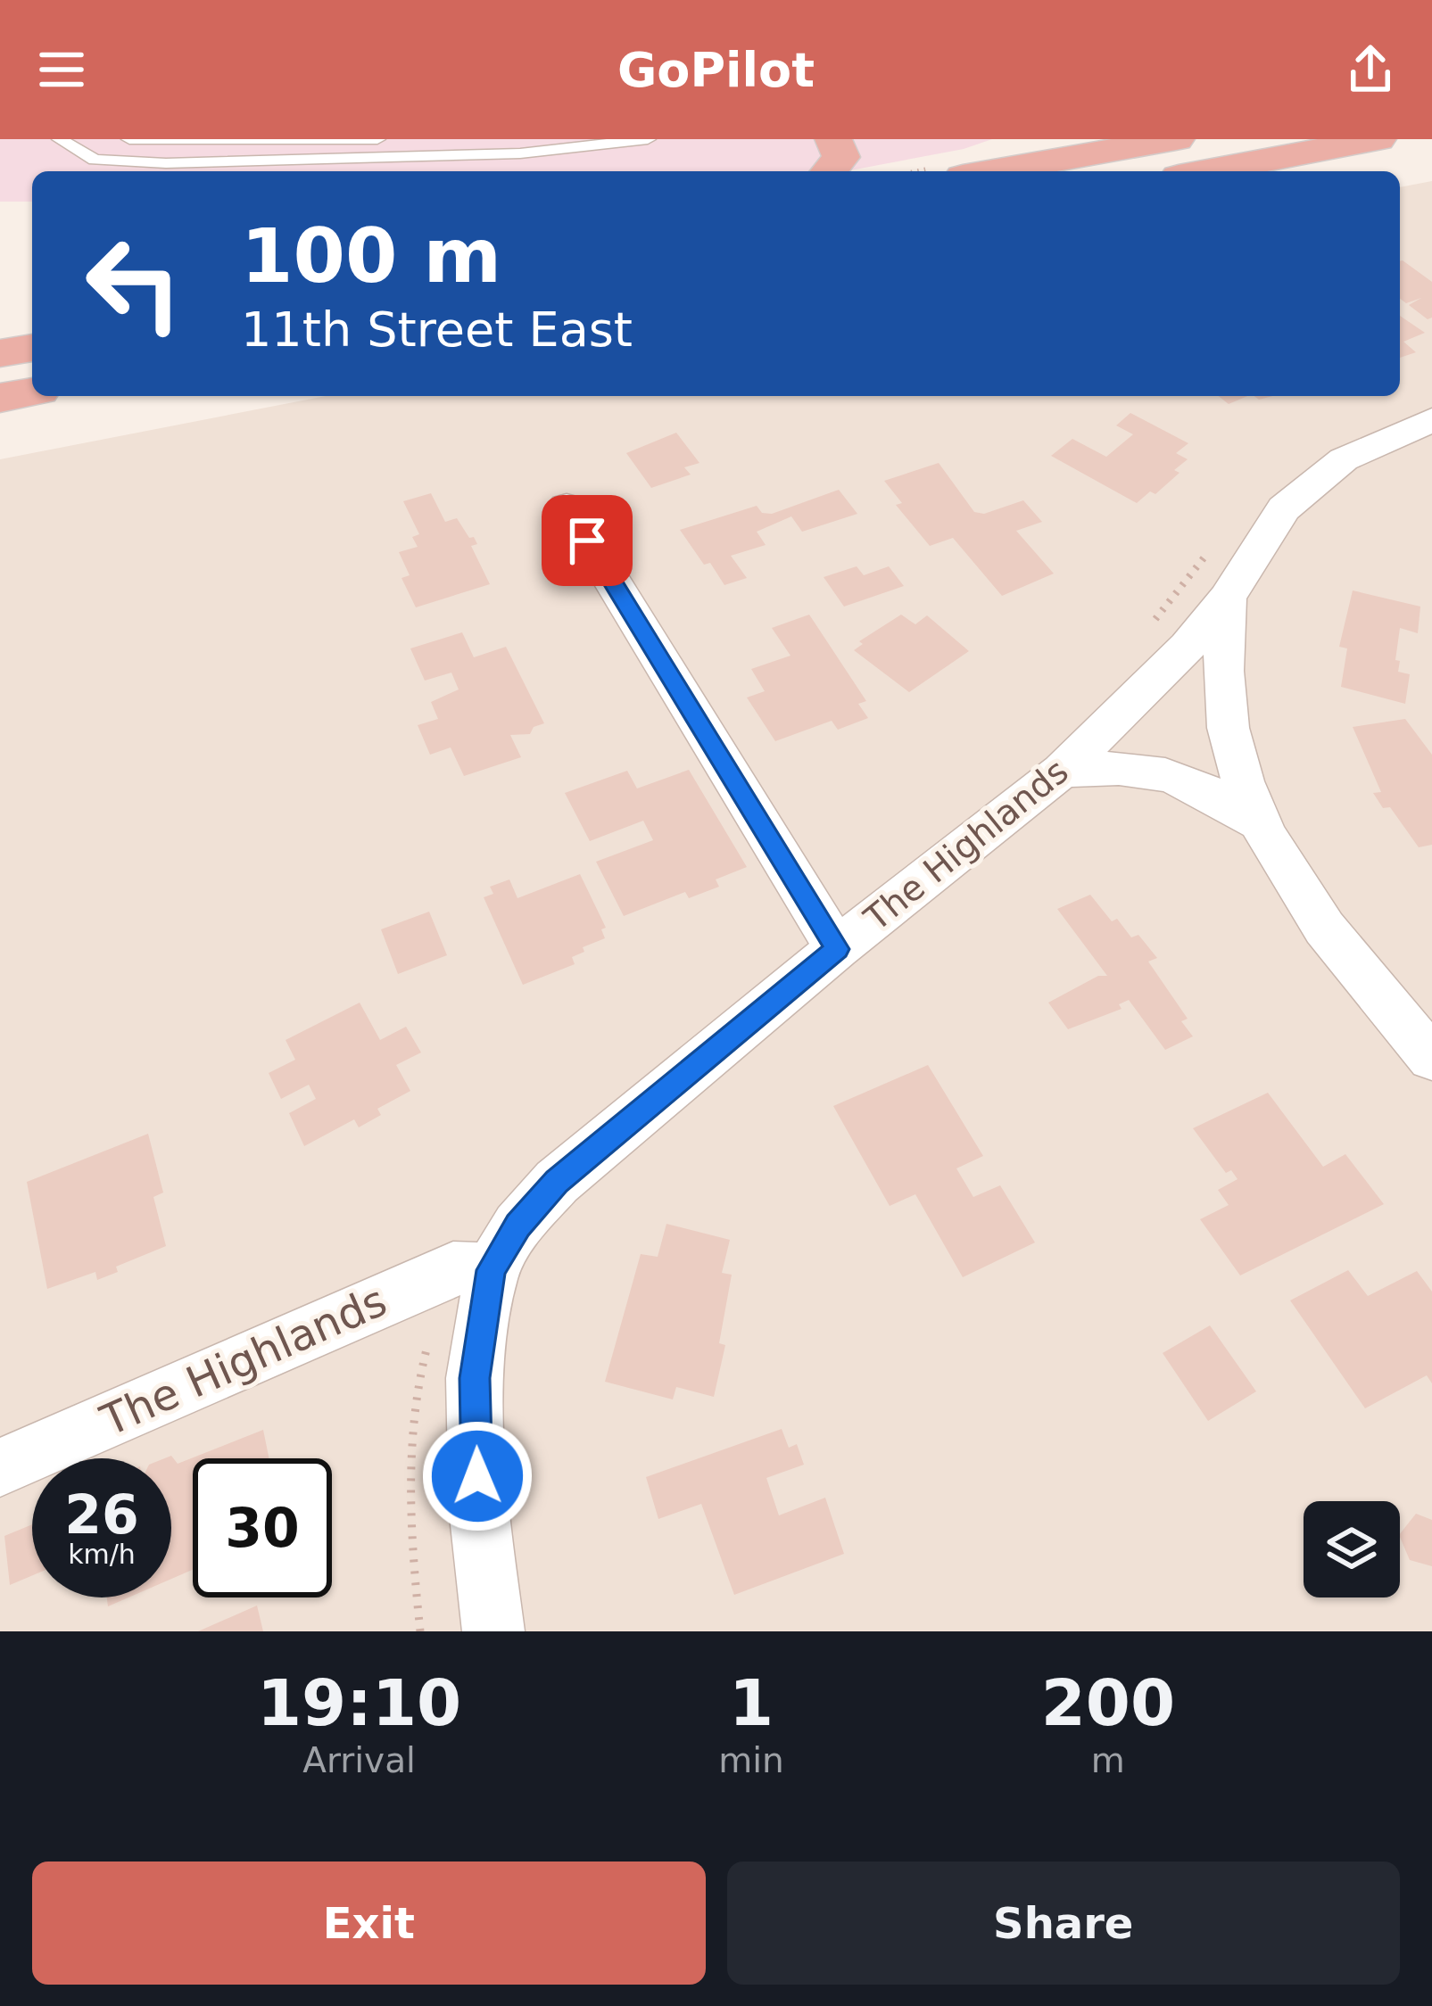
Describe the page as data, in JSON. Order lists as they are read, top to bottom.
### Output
{
  "streets": {
    "street": ["The Highlands"]
  },
  "page": {
    "header": "GoPilot",
    "turn": ["100 m", "11th Street East"],
    "speed": "26 km/h",
    "limit": "30",
    "eta": [
      "19:10",
      "Arrival",
      "1",
      "min",
      "200",
      "m"
    ],
    "buttons": ["Exit", "Share"]
  }
}
